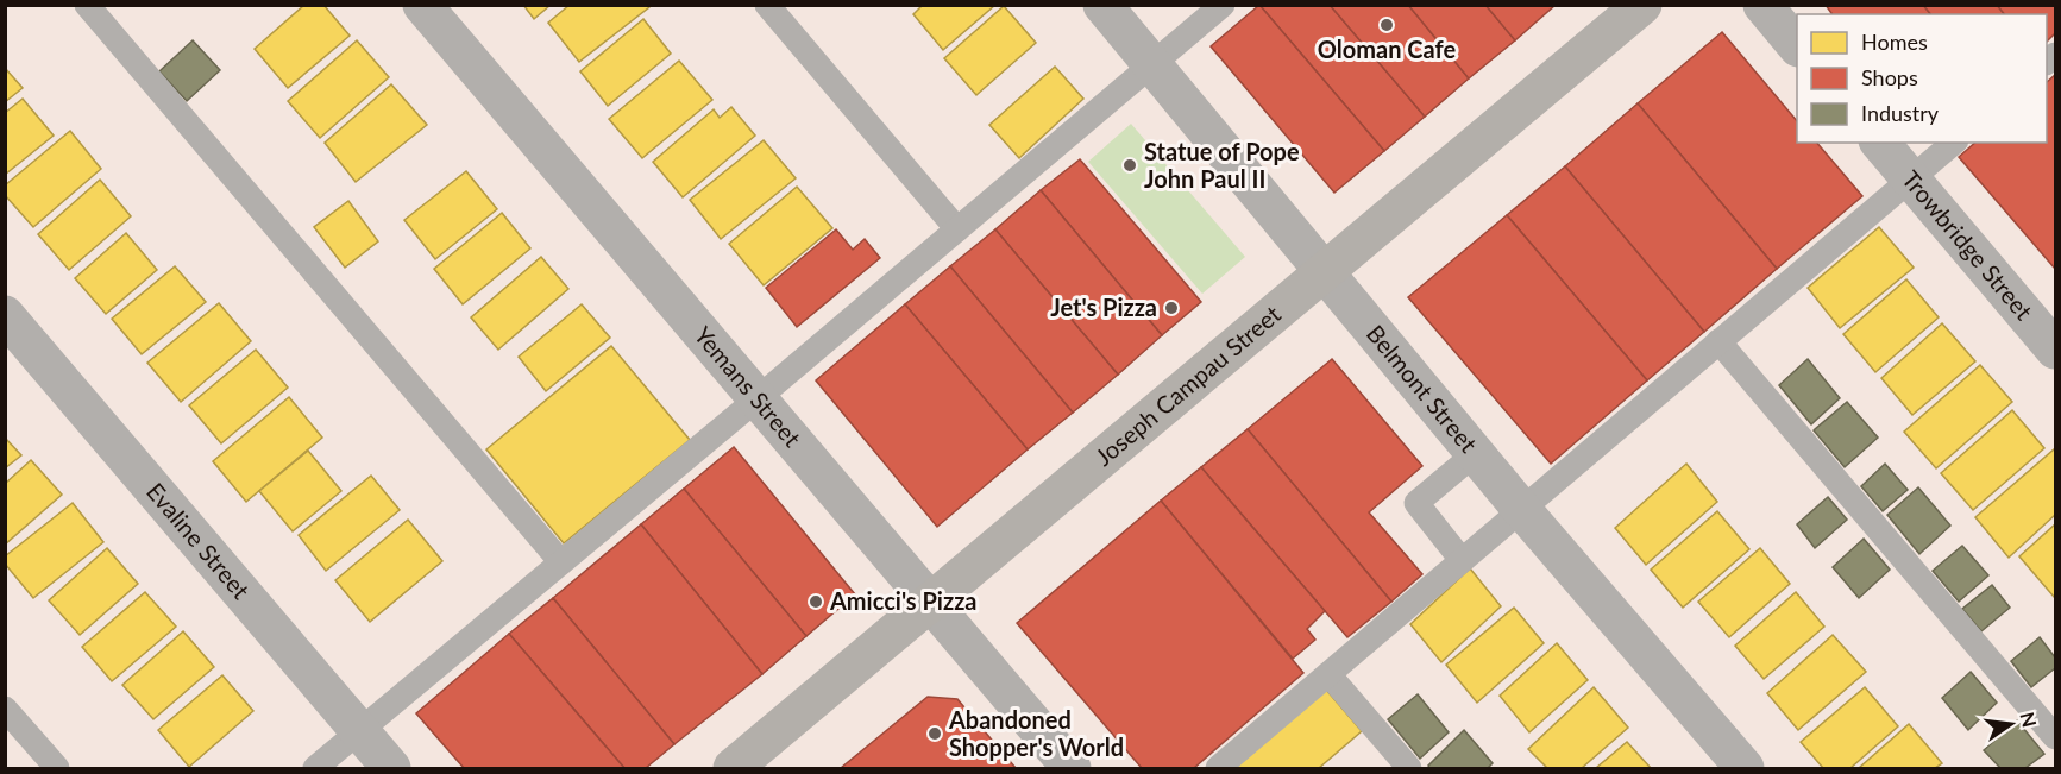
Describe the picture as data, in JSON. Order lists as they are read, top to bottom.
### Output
{
  "streets": {
    "street": [
      "Trowbridge Street",
      "Yemans Street",
      "Joseph Campau Street",
      "Belmont Street",
      "Evaline Street"
    ]
  },
  "crossings": [
    ["Yemans Street", "Joseph Campau Street"],
    ["Joseph Campau Street", "Belmont Street"]
  ],
  "places": [
    "Oloman Cafe",
    "Statue of Pope John Paul II",
    "Jet's Pizza",
    "Amicci's Pizza",
    "Abandoned Shopper's World"
  ],
  "legend": ["Homes", "Shops", "Industry"],
  "north": "right"
}
